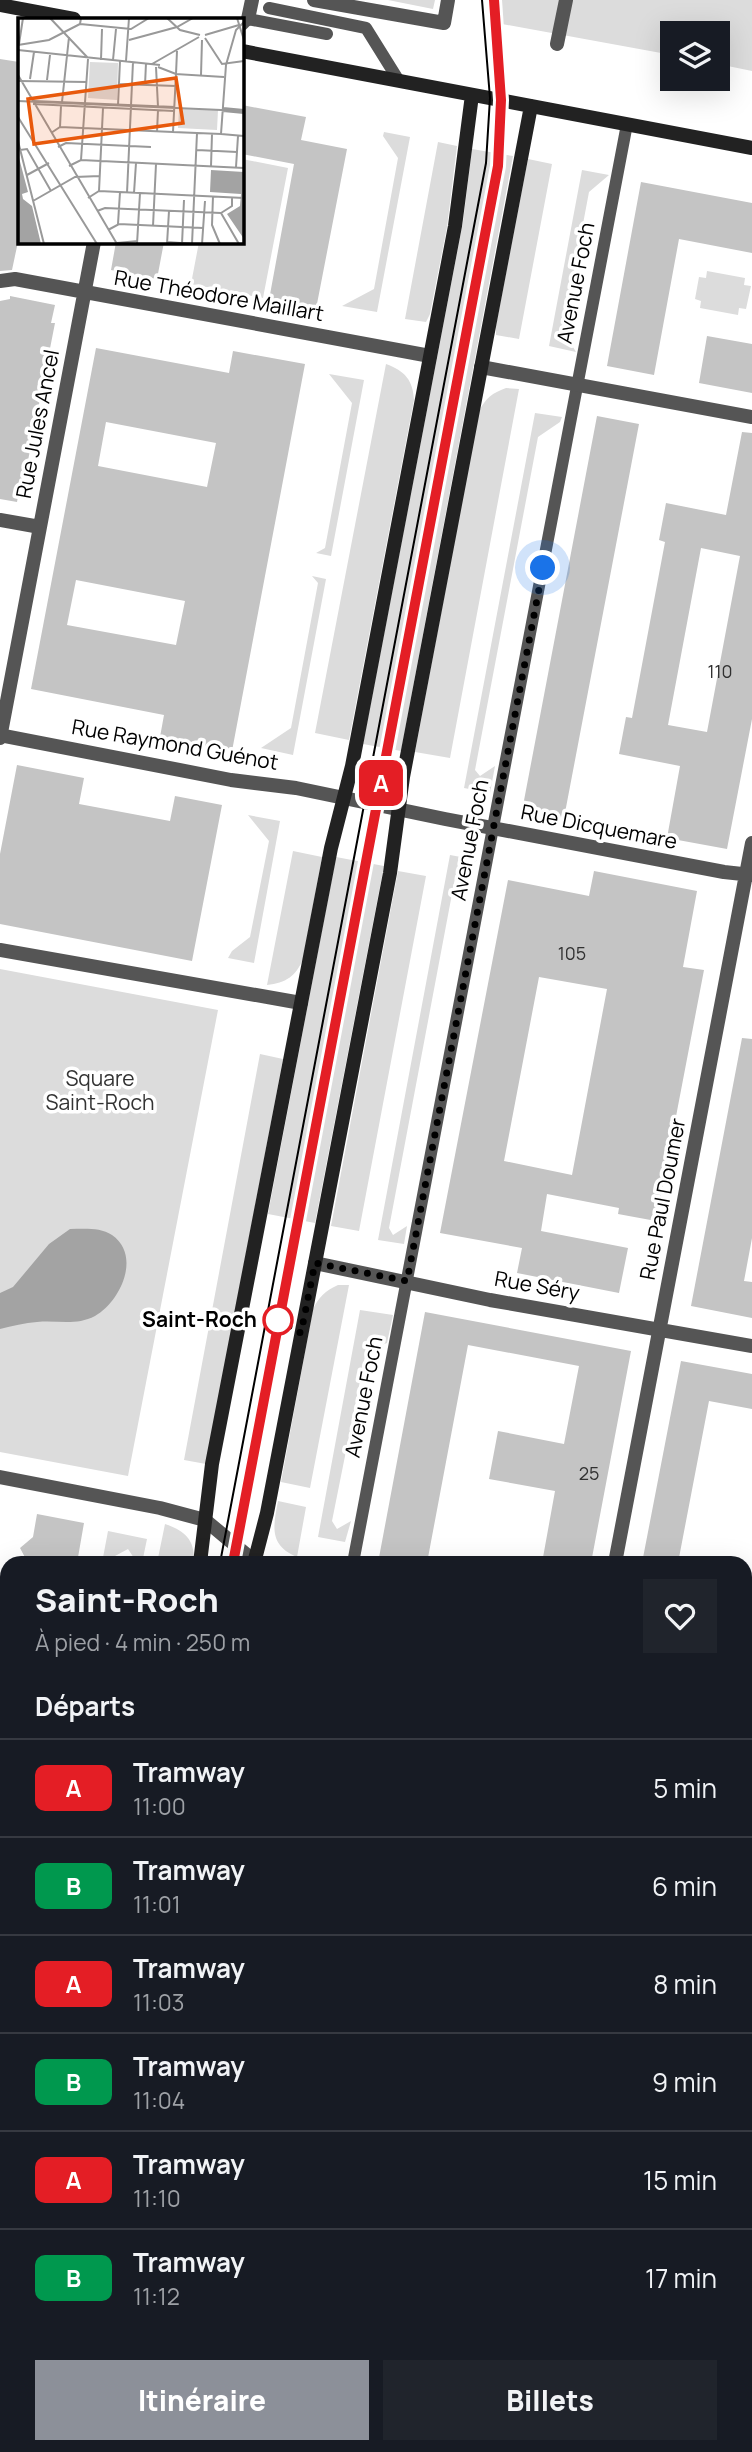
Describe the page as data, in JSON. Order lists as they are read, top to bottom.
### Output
{
  "streets": {
    "street": [
      "Rue Théodore Maillart",
      "Rue Jules Ancel",
      "Rue Raymond Guénot",
      "Rue Dicquemare",
      "Rue Paul Doumer",
      "Rue Séry"
    ],
    "lane": ["Avenue Foch"]
  },
  "crossings": [
    ["Avenue Foch", "Rue Dicquemare"],
    ["Avenue Foch", "Rue Séry"],
    ["Rue Théodore Maillart", "Rue Jules Ancel"],
    ["Rue Jules Ancel", "Rue Raymond Guénot"],
    ["Rue Dicquemare", "Rue Paul Doumer"],
    ["Rue Paul Doumer", "Rue Séry"]
  ],
  "parks": ["Square Saint-Roch"],
  "places": ["Saint-Roch"],
  "lines": ["tram line A"],
  "house_numbers": ["110", "105", "25"],
  "page": {
    "on_map": "A",
    "heading": [
      ["Saint-Roch", "À pied · 4 min · 250 m"],
      "Départs"
    ],
    "list": [
      {
        "mark": "A",
        "name": "Tramway",
        "note": "11:00",
        "value": "5 min"
      },
      {
        "mark": "B",
        "name": "Tramway",
        "note": "11:01",
        "value": "6 min"
      },
      {
        "mark": "A",
        "name": "Tramway",
        "note": "11:03",
        "value": "8 min"
      },
      {
        "mark": "B",
        "name": "Tramway",
        "note": "11:04",
        "value": "9 min"
      },
      {
        "mark": "A",
        "name": "Tramway",
        "note": "11:10",
        "value": "15 min"
      },
      {
        "mark": "B",
        "name": "Tramway",
        "note": "11:12",
        "value": "17 min"
      }
    ],
    "buttons": ["Itinéraire", "Billets"]
  }
}
